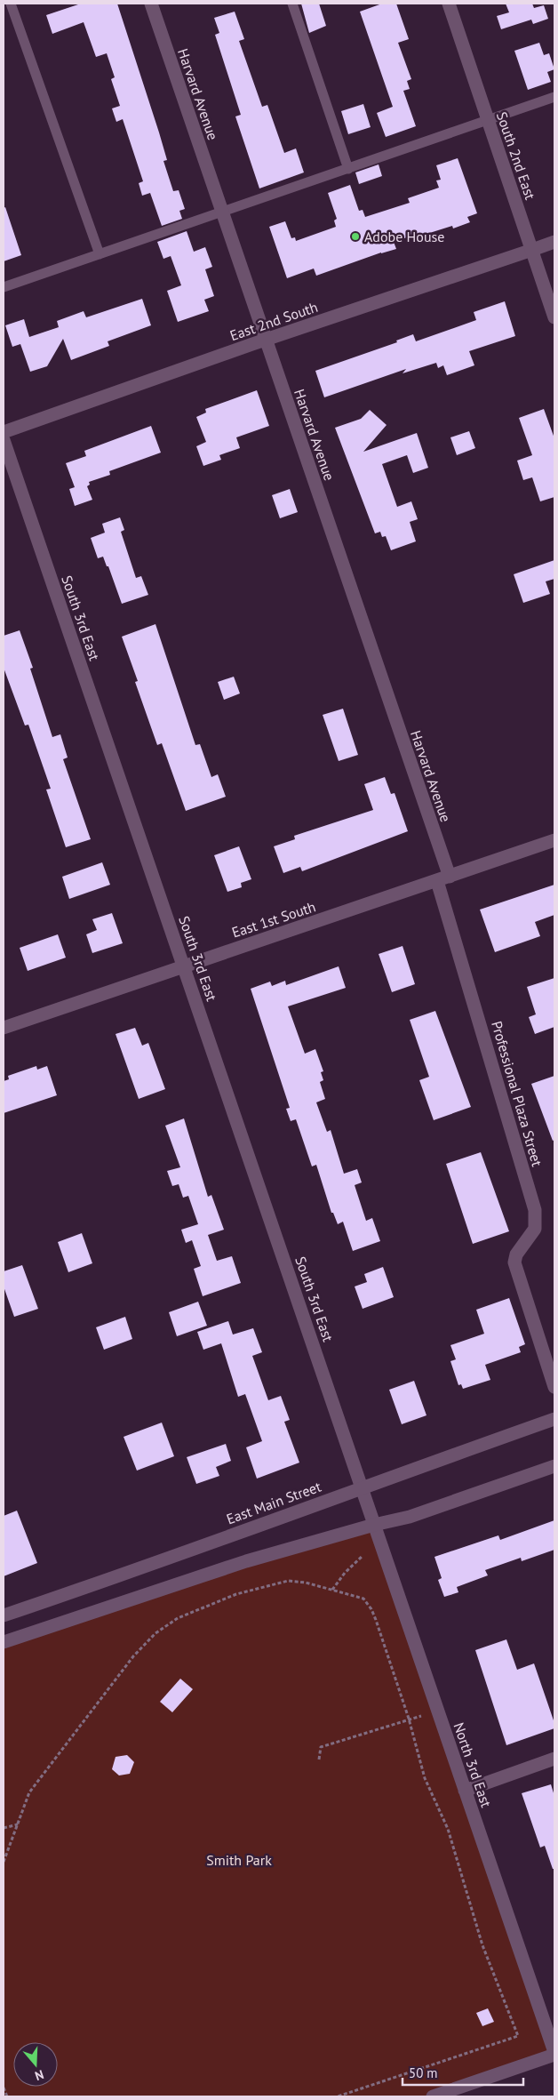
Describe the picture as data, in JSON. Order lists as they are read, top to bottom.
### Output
{
  "streets": {
    "street": [
      "Harvard Avenue",
      "South 2nd East",
      "East 2nd South",
      "South 3rd East",
      "East 1st South",
      "Professional Plaza Street",
      "East Main Street",
      "North 3rd East"
    ]
  },
  "crossings": [
    ["Harvard Avenue", "East 2nd South"],
    ["Harvard Avenue", "East 1st South"],
    ["Harvard Avenue", "Professional Plaza Street"],
    ["South 2nd East", "East 2nd South"],
    ["South 3rd East", "East 1st South"],
    ["South 3rd East", "East Main Street"],
    ["South 3rd East", "North 3rd East"],
    ["East 1st South", "Professional Plaza Street"],
    ["East Main Street", "North 3rd East"]
  ],
  "parks": ["Smith Park"],
  "places": ["Adobe House"],
  "scale_bar": "50 m",
  "north": "bottom"
}
